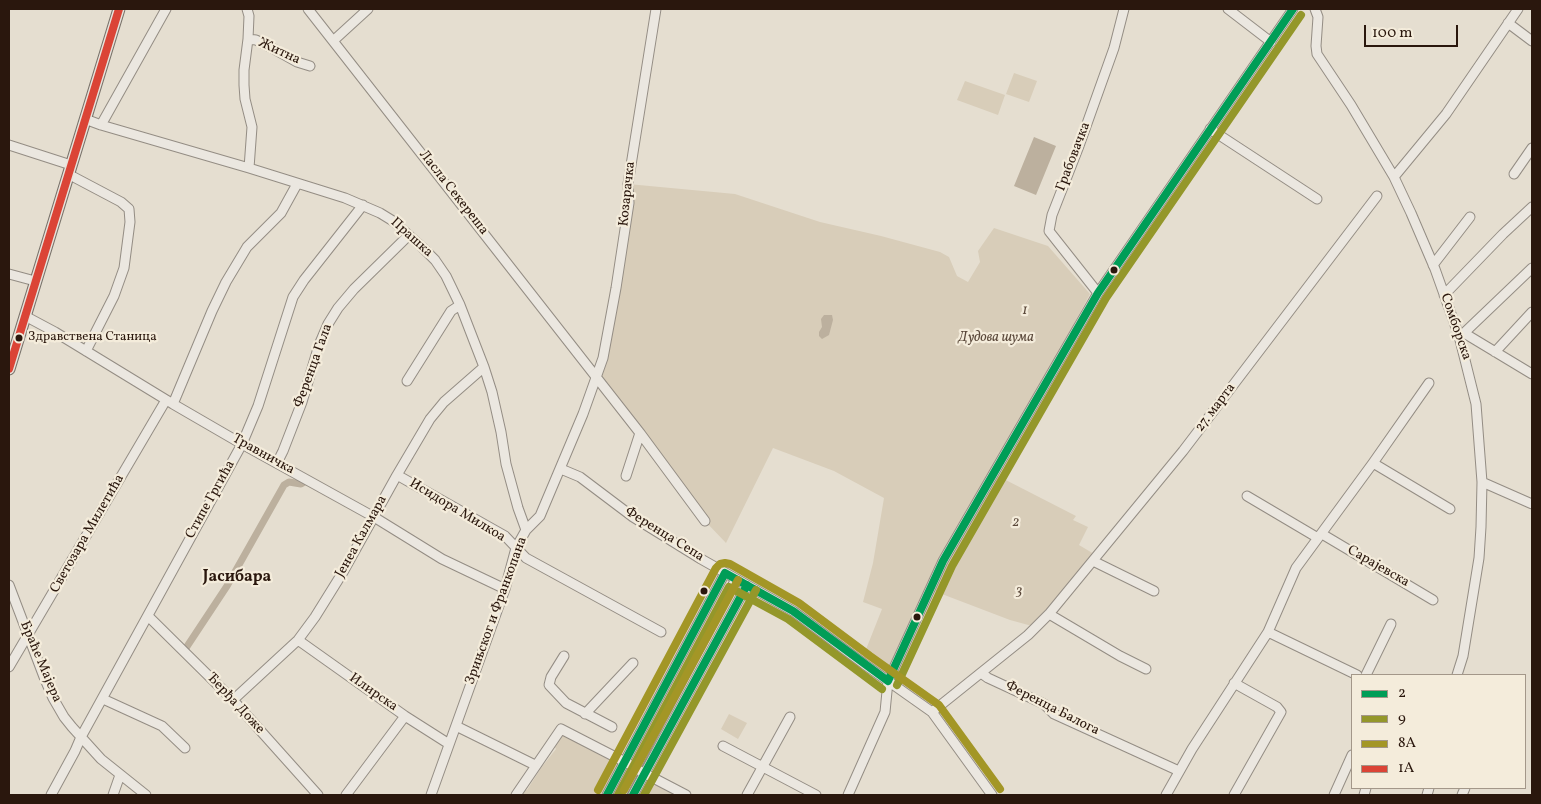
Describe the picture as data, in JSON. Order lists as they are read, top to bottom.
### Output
{
  "streets": {
    "street": [
      "Житна",
      "Грабовачка",
      "Ласла Секереша",
      "Козарачка",
      "Прашка",
      "Сомборска",
      "Ференца Гала",
      "27. марта",
      "Травничка",
      "Стипе Гргића",
      "Исидора Милкоа",
      "Светозара Милетића",
      "Ференца Сепа",
      "Јенеа Калмара",
      "Сарајевска",
      "Зрињског и Франкопана",
      "Браће Мајера",
      "Илирска",
      "Ђерђа Доже",
      "Ференца Балога"
    ]
  },
  "crossings": [
    ["Ласла Секереша", "Козарачка"],
    ["Ласла Секереша", "Зрињског и Франкопана"],
    ["Козарачка", "Зрињског и Франкопана"],
    ["Прашка", "Ференца Гала"],
    ["Прашка", "Стипе Гргића"],
    ["Прашка", "Светозара Милетића"],
    ["Прашка", "Јенеа Калмара"],
    ["Прашка", "Зрињског и Франкопана"],
    ["Ференца Гала", "Травничка"],
    ["27. марта", "Ференца Сепа"],
    ["27. марта", "Ференца Балога"],
    ["Травничка", "Стипе Гргића"],
    ["Травничка", "Светозара Милетића"],
    ["Травничка", "Јенеа Калмара"],
    ["Травничка", "Зрињског и Франкопана"],
    ["Стипе Гргића", "Браће Мајера"],
    ["Стипе Гргића", "Ђерђа Доже"],
    ["Исидора Милкоа", "Јенеа Калмара"],
    ["Исидора Милкоа", "Зрињског и Франкопана"],
    ["Светозара Милетића", "Браће Мајера"],
    ["Ференца Сепа", "Зрињског и Франкопана"],
    ["Јенеа Калмара", "Илирска"],
    ["Јенеа Калмара", "Ђерђа Доже"],
    ["Зрињског и Франкопана", "Илирска"]
  ],
  "districts": ["Јасибара"],
  "parks": [
    "1",
    "Дудова шума",
    "2",
    "3"
  ],
  "places": ["Здравствена Станица"],
  "lines": [
    "transit line 2",
    "transit line 1A",
    "transit line 9",
    "transit line 8A"
  ],
  "legend": [
    "2",
    "9",
    "8A",
    "1A"
  ],
  "scale_bar": "100 m"
}
